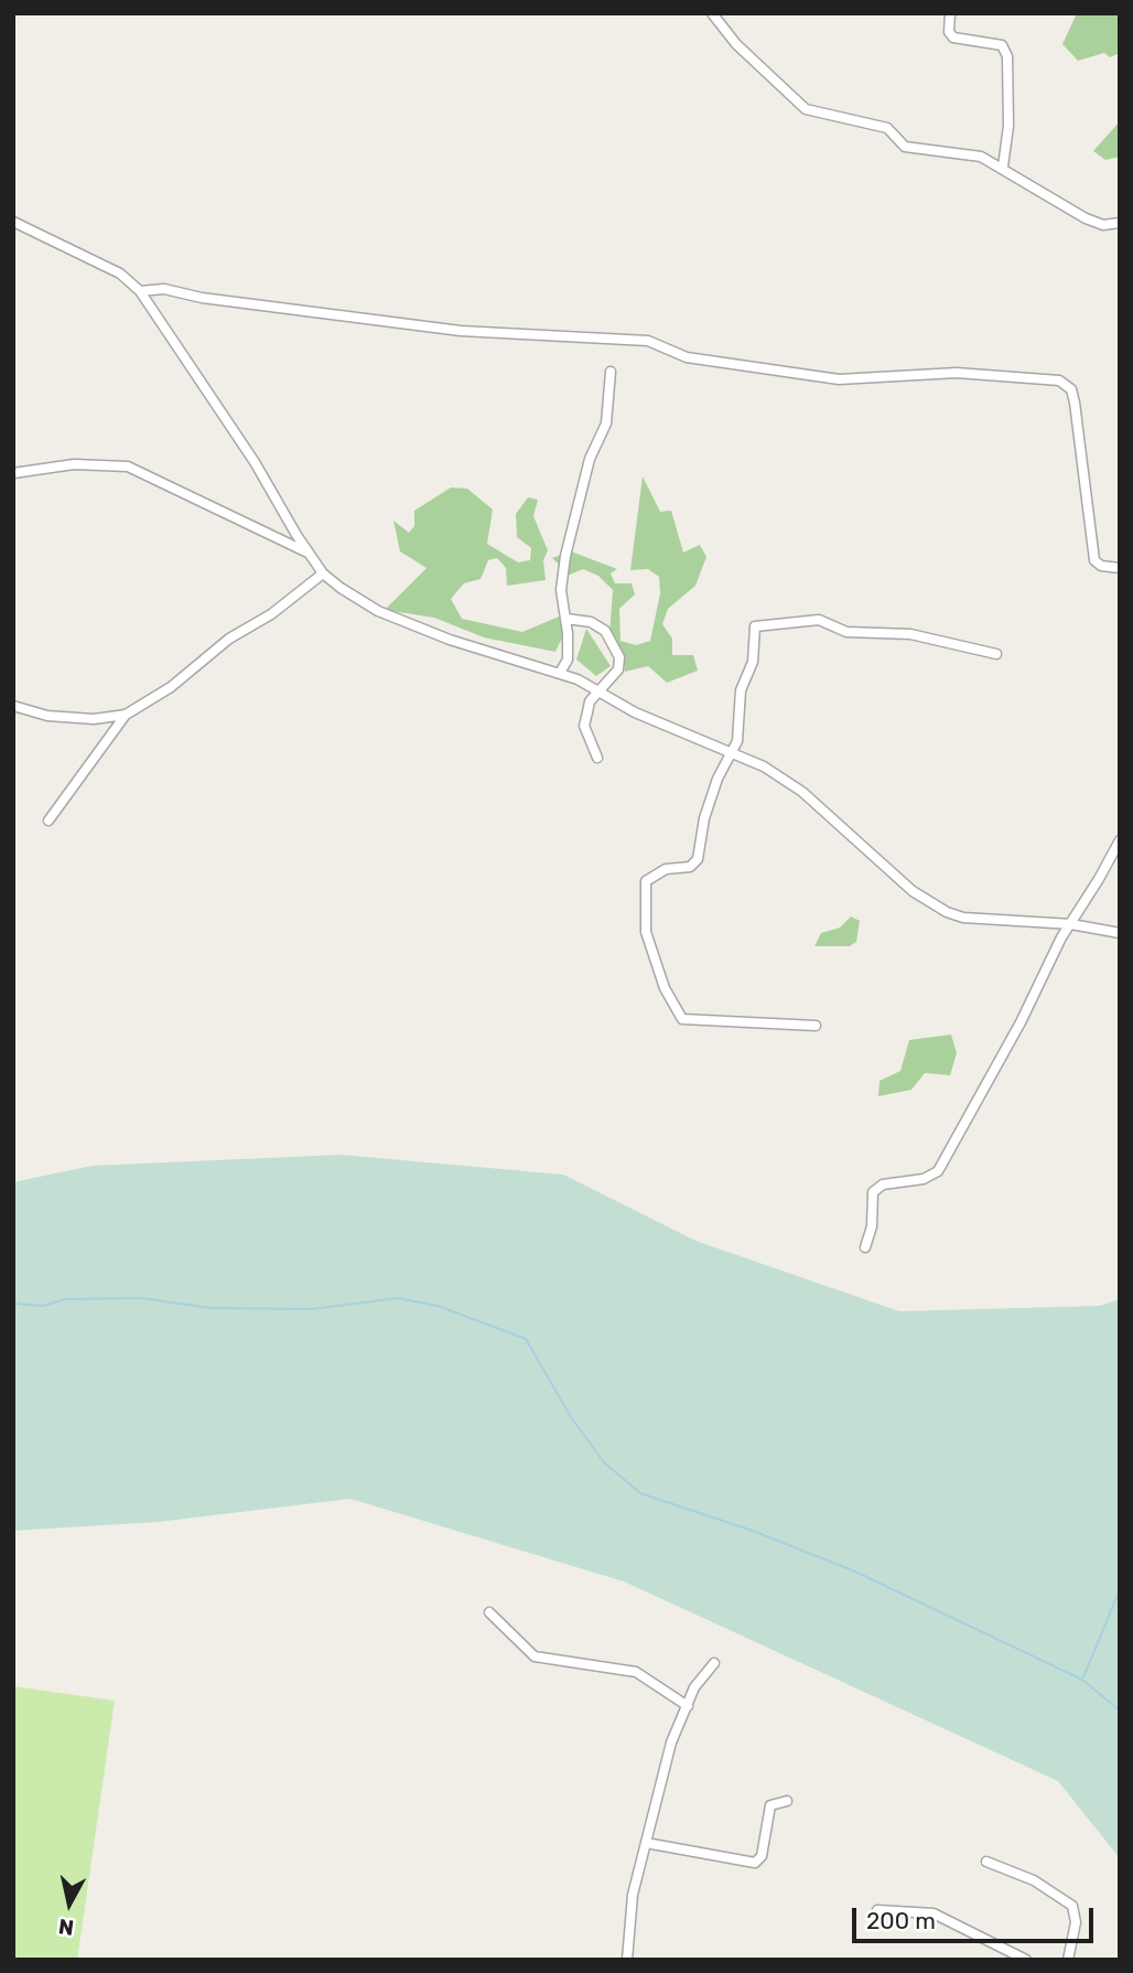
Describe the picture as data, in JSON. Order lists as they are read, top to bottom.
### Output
{
  "scale_bar": "200 m",
  "north": "bottom"
}
